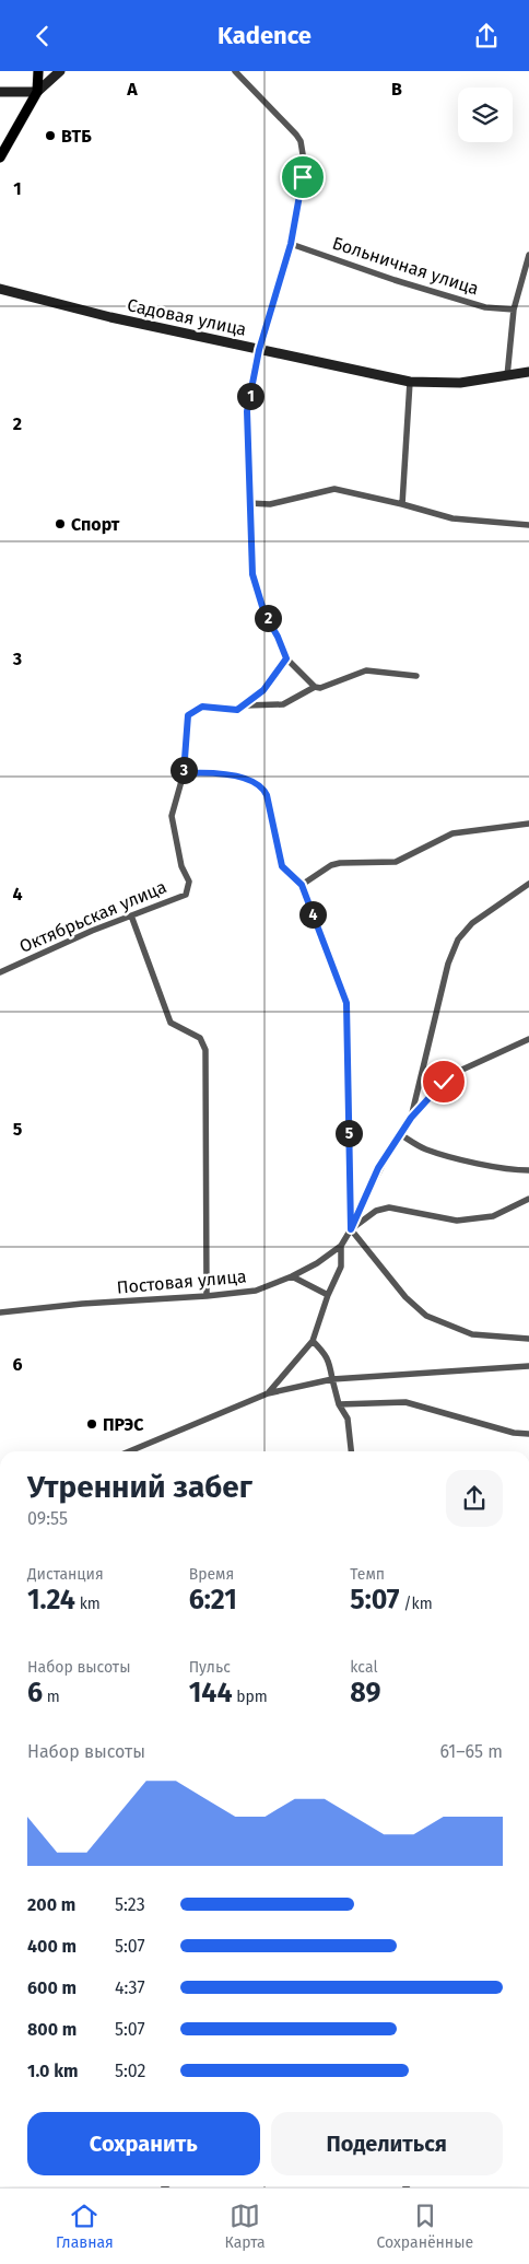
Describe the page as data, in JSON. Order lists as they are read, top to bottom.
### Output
{
  "streets": {
    "street": [
      "Больничная улица",
      "Садовая улица",
      "Октябрьская улица",
      "Постовая улица"
    ]
  },
  "places": ["ВТБ", "Спорт", "ПРЭС"],
  "page": {
    "header": "Kadence",
    "pins": [
      "1",
      "2",
      "3",
      "4",
      "5"
    ],
    "heading": ["Утренний забег", "09:55"],
    "stats": [
      ["Дистанция", "1.24 km"],
      ["Время", "6:21"],
      ["Темп", "5:07 /km"],
      ["Набор высоты", "6 m"],
      ["Пульс", "144 bpm"],
      ["kcal", "89"]
    ],
    "chart": ["Набор высоты", "61–65 m"],
    "list": [
      {
        "name": "200 m",
        "note": "5:23"
      },
      {
        "name": "400 m",
        "note": "5:07"
      },
      {
        "name": "600 m",
        "note": "4:37"
      },
      {
        "name": "800 m",
        "note": "5:07"
      },
      {
        "name": "1.0 km",
        "note": "5:02"
      }
    ],
    "buttons": ["Сохранить", "Поделиться"],
    "tabs": ["Главная", "Карта", "Сохранённые"]
  },
  "grid": {
    "columns": ["A", "B"],
    "rows": [
      "1",
      "2",
      "3",
      "4",
      "5",
      "6"
    ]
  }
}
